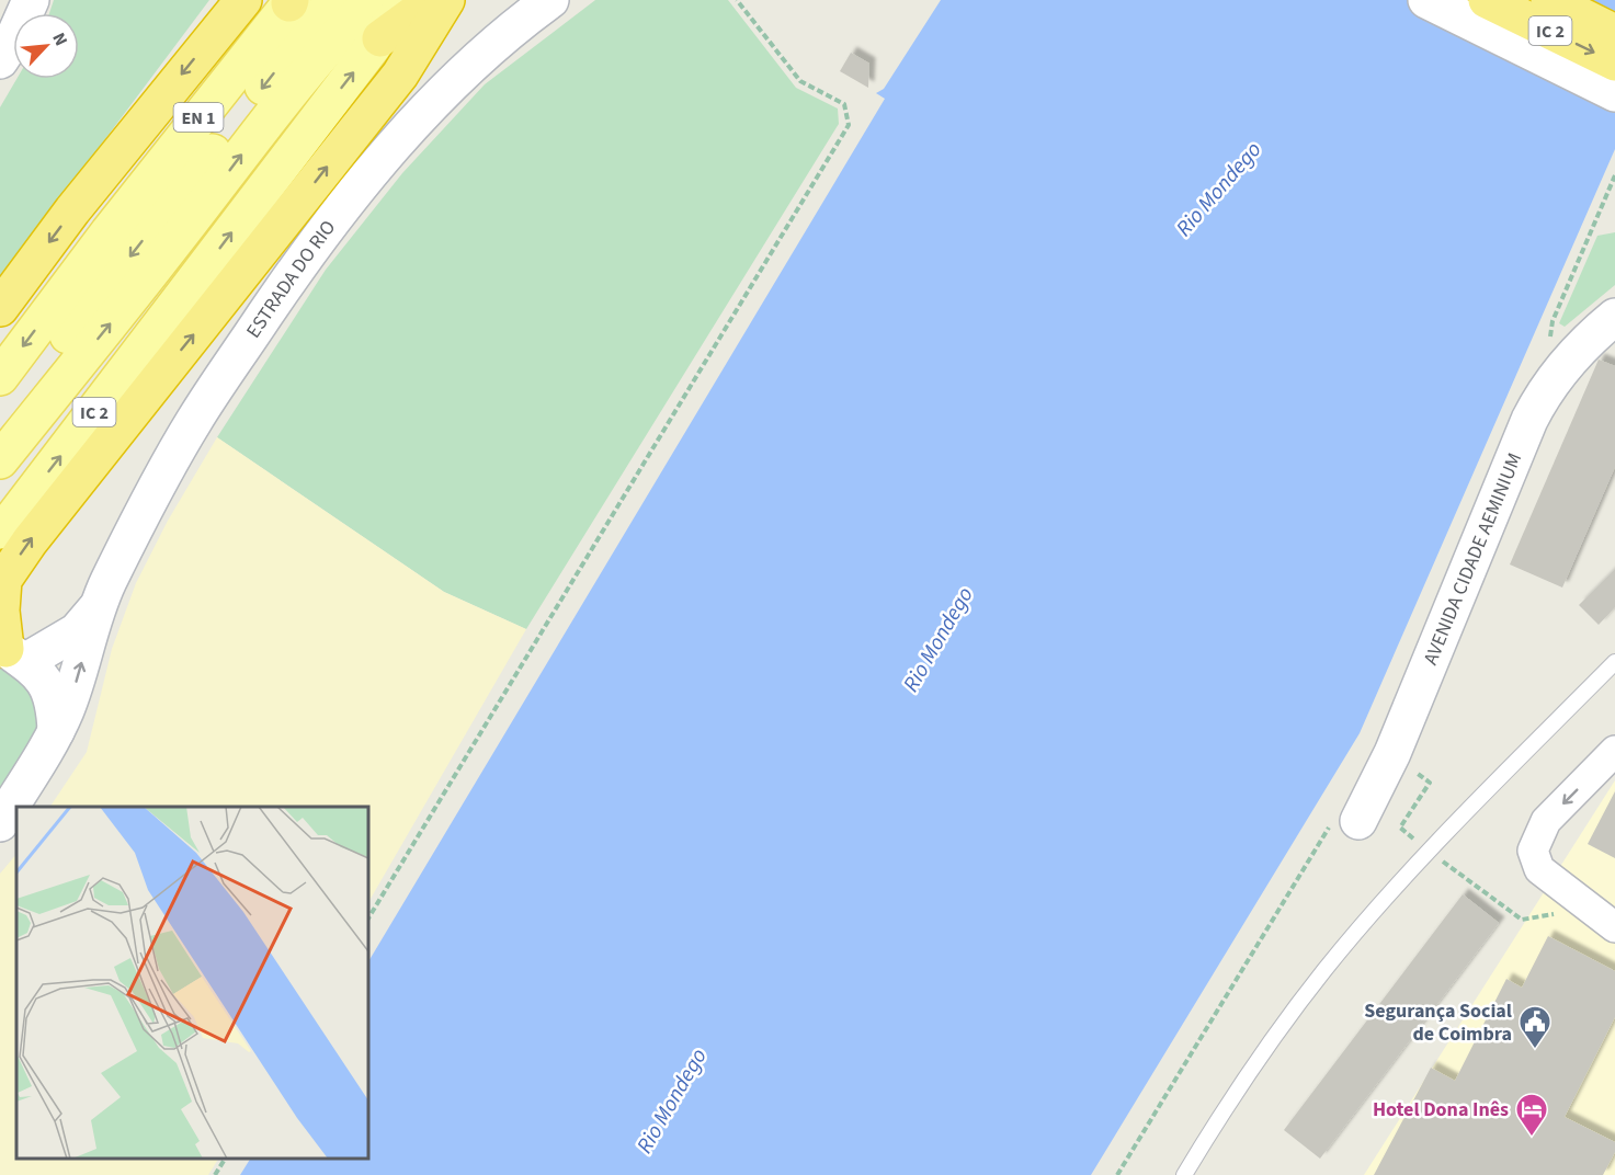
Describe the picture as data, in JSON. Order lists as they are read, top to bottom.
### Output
{
  "streets": {
    "highway": ["IC 2"],
    "main road": ["EN 1"],
    "street": ["ESTRADA DO RIO", "AVENIDA CIDADE AEMINIUM"]
  },
  "water": ["Rio Mondego"],
  "places": {
    "public building": ["Segurança Social de Coimbra"],
    "hotel": ["Hotel Dona Inês"]
  },
  "north": "top right"
}
